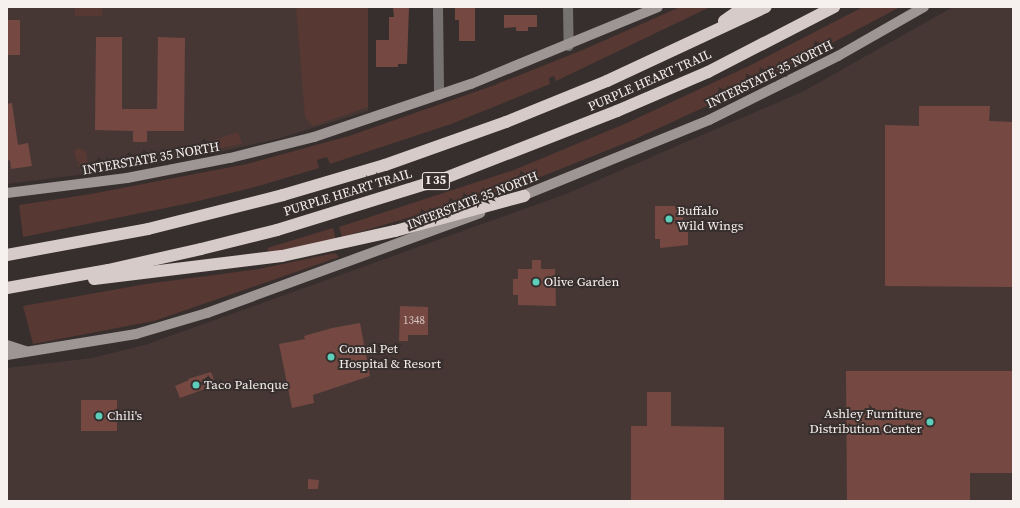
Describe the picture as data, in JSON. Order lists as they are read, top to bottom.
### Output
{
  "streets": {
    "highway": ["PURPLE HEART TRAIL", "I 35"],
    "main road": ["INTERSTATE 35 NORTH"]
  },
  "places": [
    "Buffalo Wild Wings",
    "Olive Garden",
    "Comal Pet Hospital & Resort",
    "Taco Palenque",
    "Chili's",
    "Ashley Furniture Distribution Center"
  ],
  "house_numbers": ["1348"]
}
